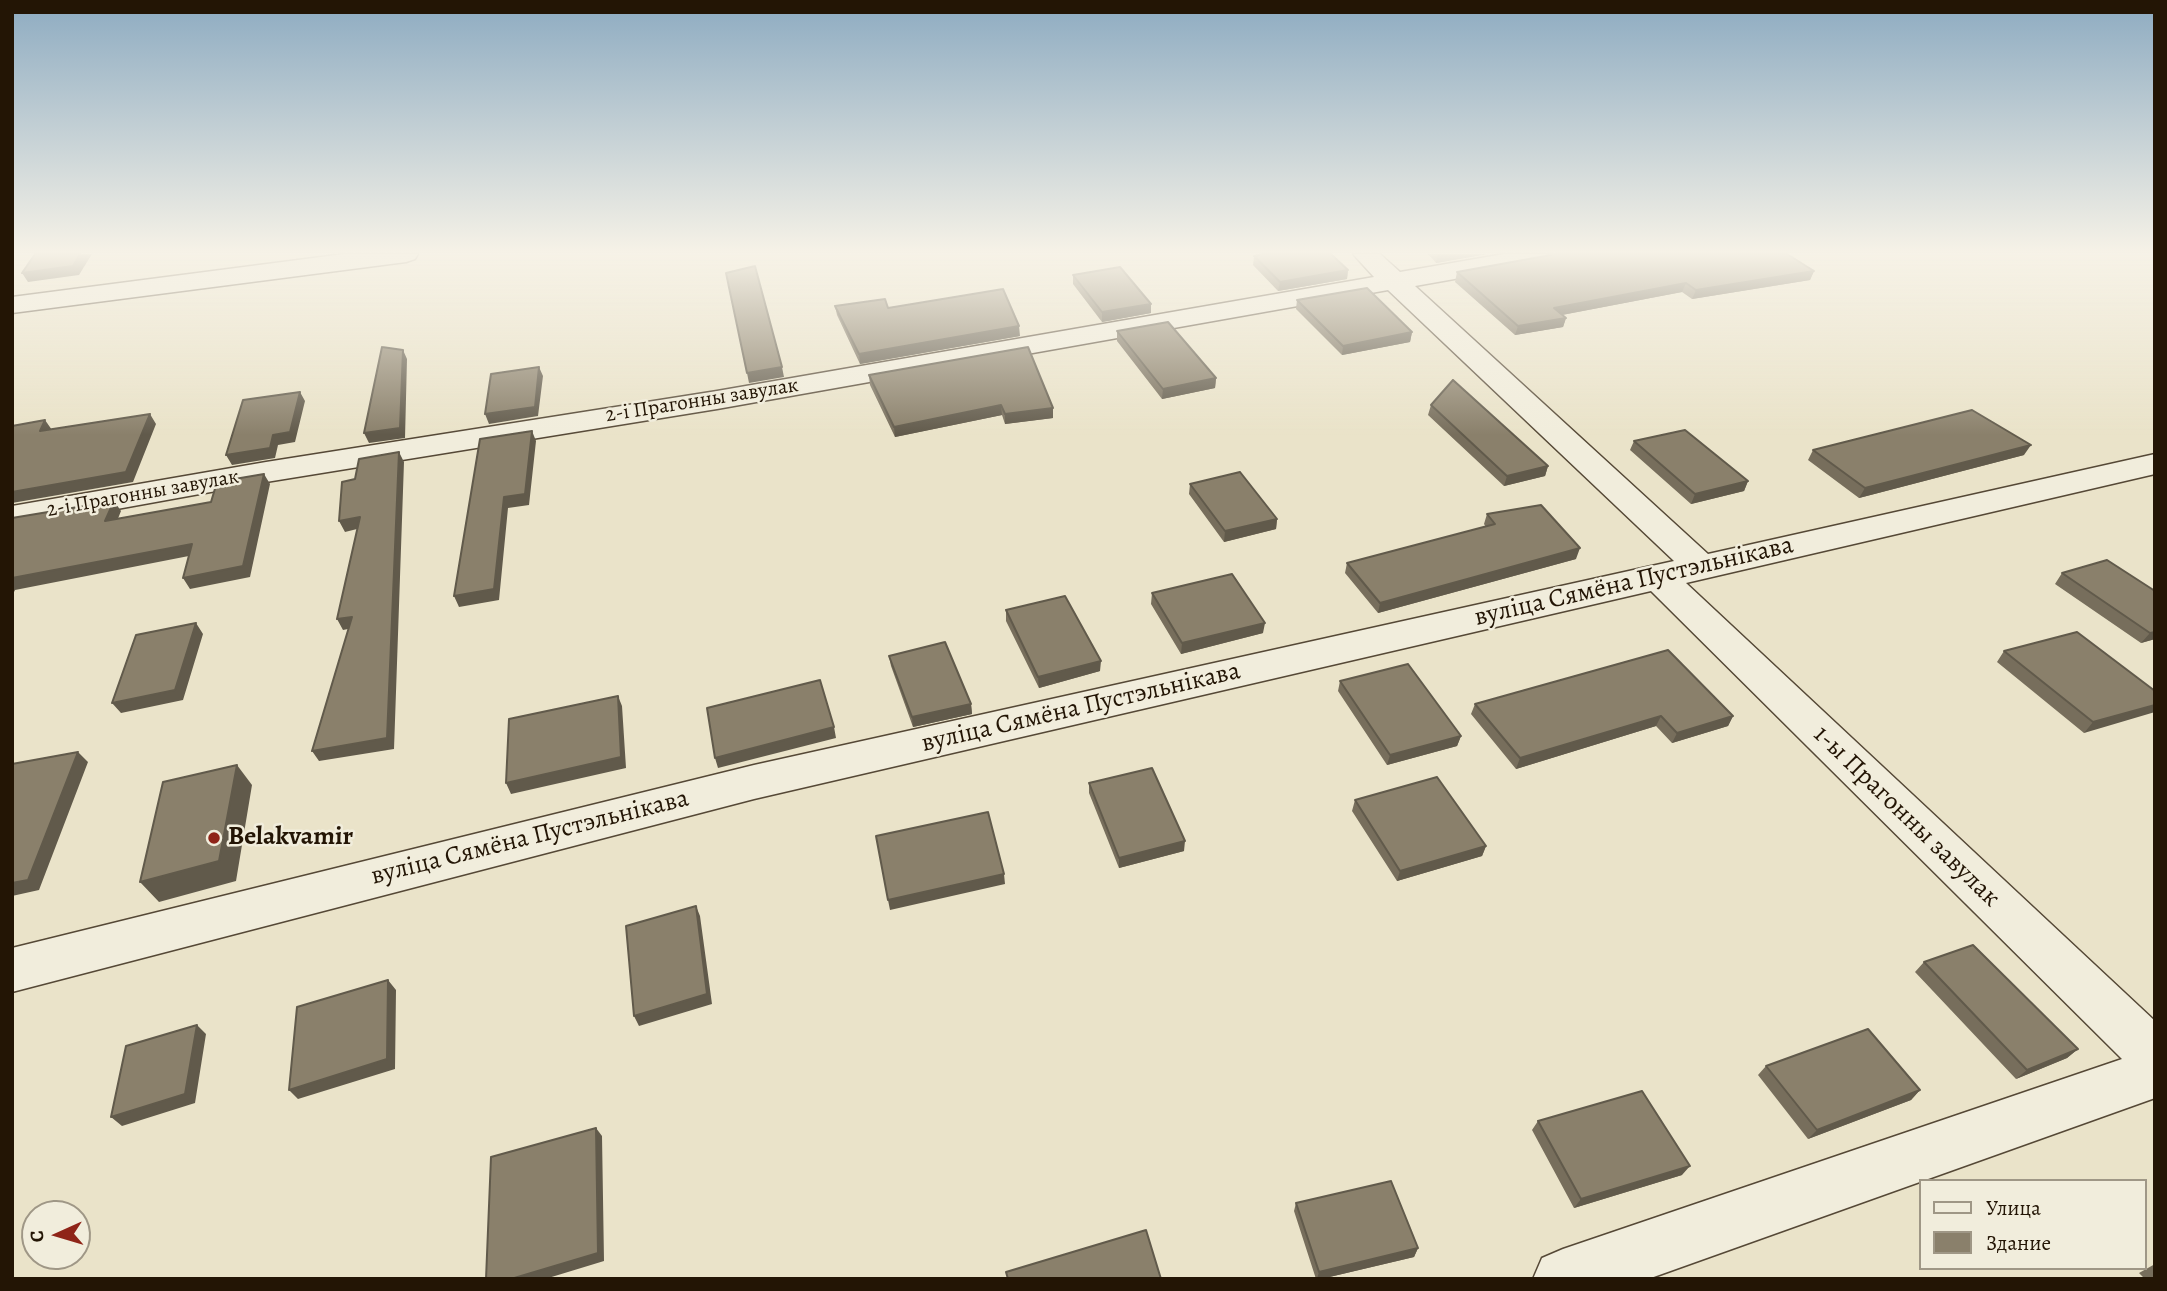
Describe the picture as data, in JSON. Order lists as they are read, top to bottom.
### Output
{
  "streets": {
    "street": ["2-і Прагонны завулак", "вуліца Сямёна Пустэльнікава", "1-ы Прагонны завулак"]
  },
  "crossings": [
    ["вуліца Сямёна Пустэльнікава", "1-ы Прагонны завулак"]
  ],
  "places": ["Belakvamir"],
  "legend": ["Улица", "Здание"],
  "north": "left"
}
